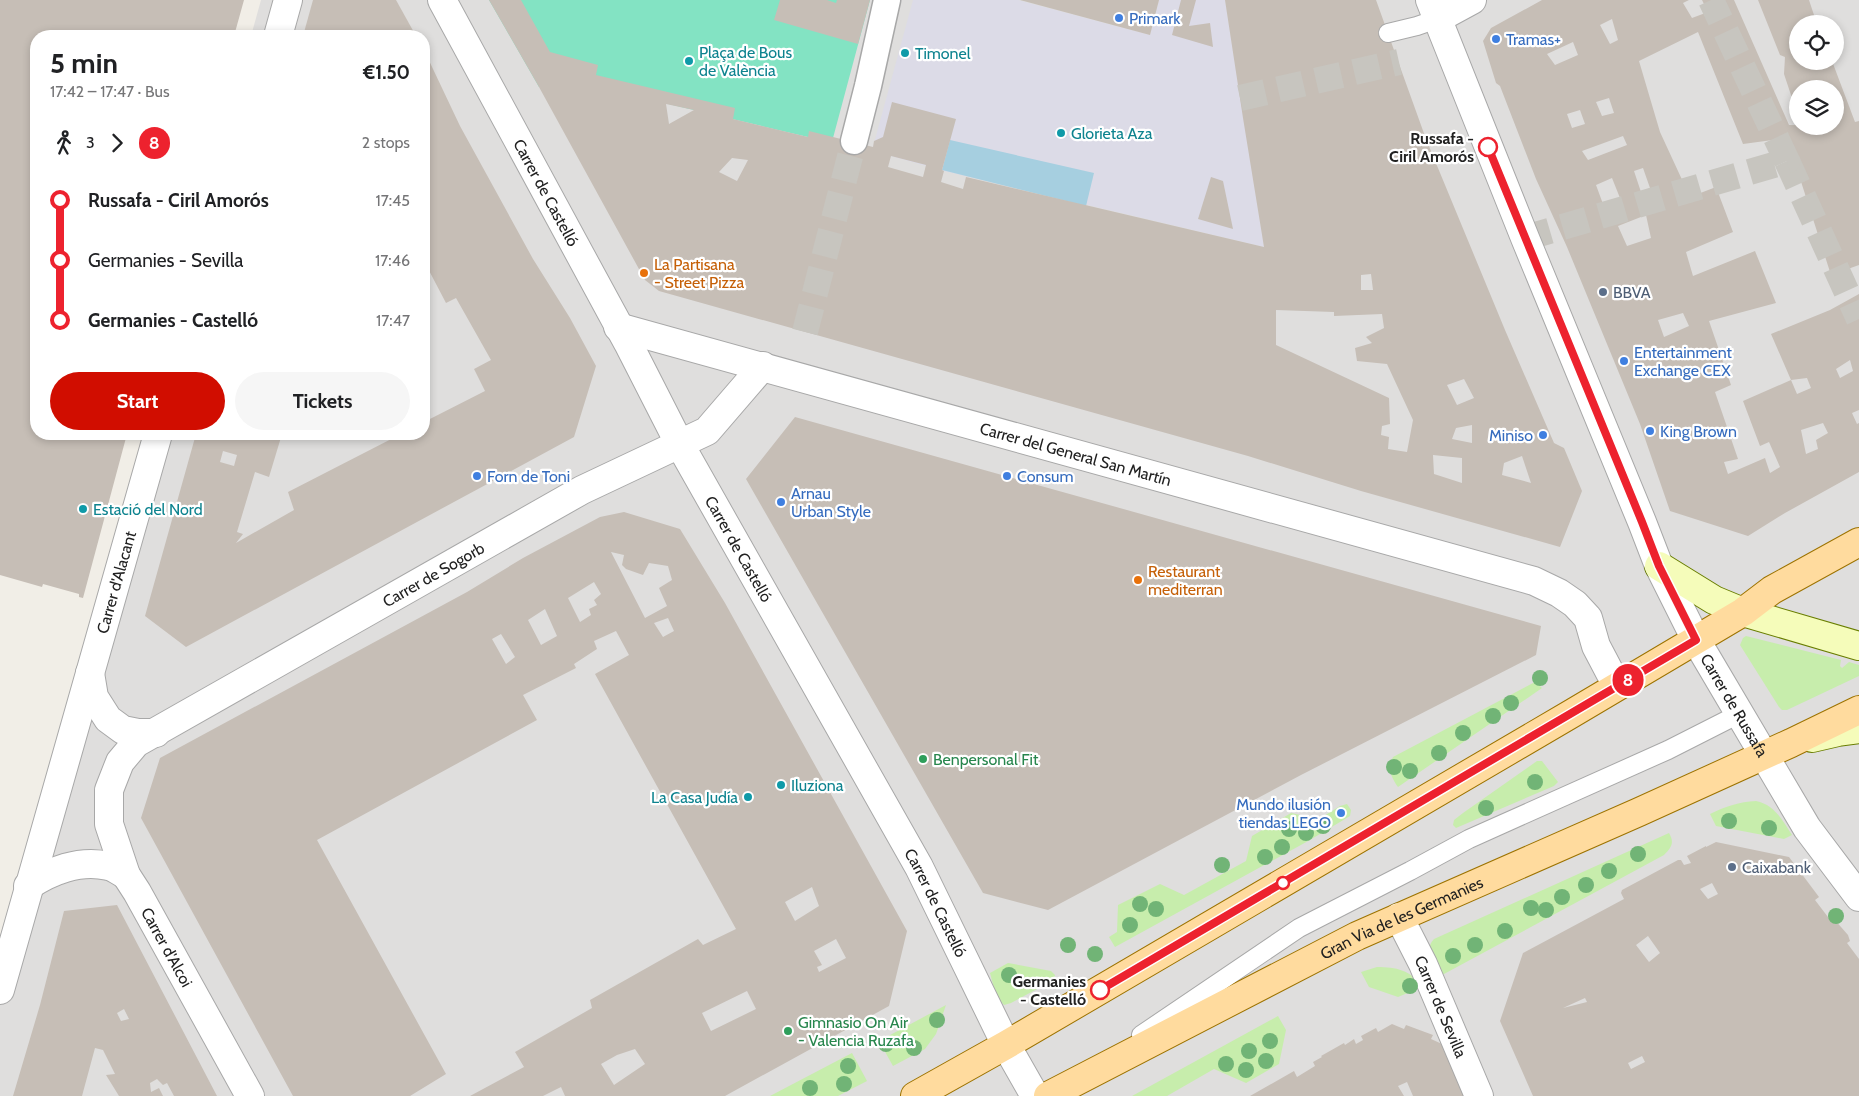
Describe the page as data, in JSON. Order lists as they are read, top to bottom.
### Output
{
  "streets": {
    "main road": ["Gran Via de les Germanies"],
    "street": [
      "Carrer de Castelló",
      "Carrer del General San Martín",
      "Carrer de Sogorb",
      "Carrer d'Alacant",
      "Carrer de Russafa",
      "Carrer d'Alcoi",
      "Carrer de Sevilla"
    ]
  },
  "crossings": [
    ["Carrer de Castelló", "Carrer del General San Martín"],
    ["Carrer de Castelló", "Carrer de Sogorb"],
    ["Carrer del General San Martín", "Carrer de Sogorb"],
    ["Carrer de Sogorb", "Carrer d'Alacant"],
    ["Carrer de Sogorb", "Carrer d'Alcoi"],
    ["Carrer de Russafa", "Gran Via de les Germanies"],
    ["Gran Via de les Germanies", "Carrer de Sevilla"]
  ],
  "places": [
    "Primark",
    "Tramas+",
    "Timonel",
    "Plaça de Bous de València",
    "Glorieta Aza",
    "Russafa - Ciril Amorós",
    "La Partisana - Street Pizza",
    "BBVA",
    "Entertainment Exchange CEX",
    "King Brown",
    "Miniso",
    "Forn de Toni",
    "Consum",
    "Arnau Urban Style",
    "Estació del Nord",
    "Restaurant mediterran",
    "Benpersonal Fit",
    "Iluziona",
    "La Casa Judía",
    "Mundo ilusión tiendas LEGO",
    "Caixabank",
    "Germanies - Castelló",
    "Gimnasio On Air - Valencia Ruzafa"
  ],
  "lines": ["bus line 8"],
  "page": {
    "on_map": "8",
    "heading": ["5 min", "17:42 – 17:47 · Bus", "€1.50"],
    "legs": ["3", "8", "2 stops"],
    "list": [
      {
        "name": "Russafa - Ciril Amorós",
        "value": "17:45"
      },
      {
        "name": "Germanies - Sevilla",
        "value": "17:46"
      },
      {
        "name": "Germanies - Castelló",
        "value": "17:47"
      }
    ],
    "buttons": ["Start", "Tickets"]
  }
}
